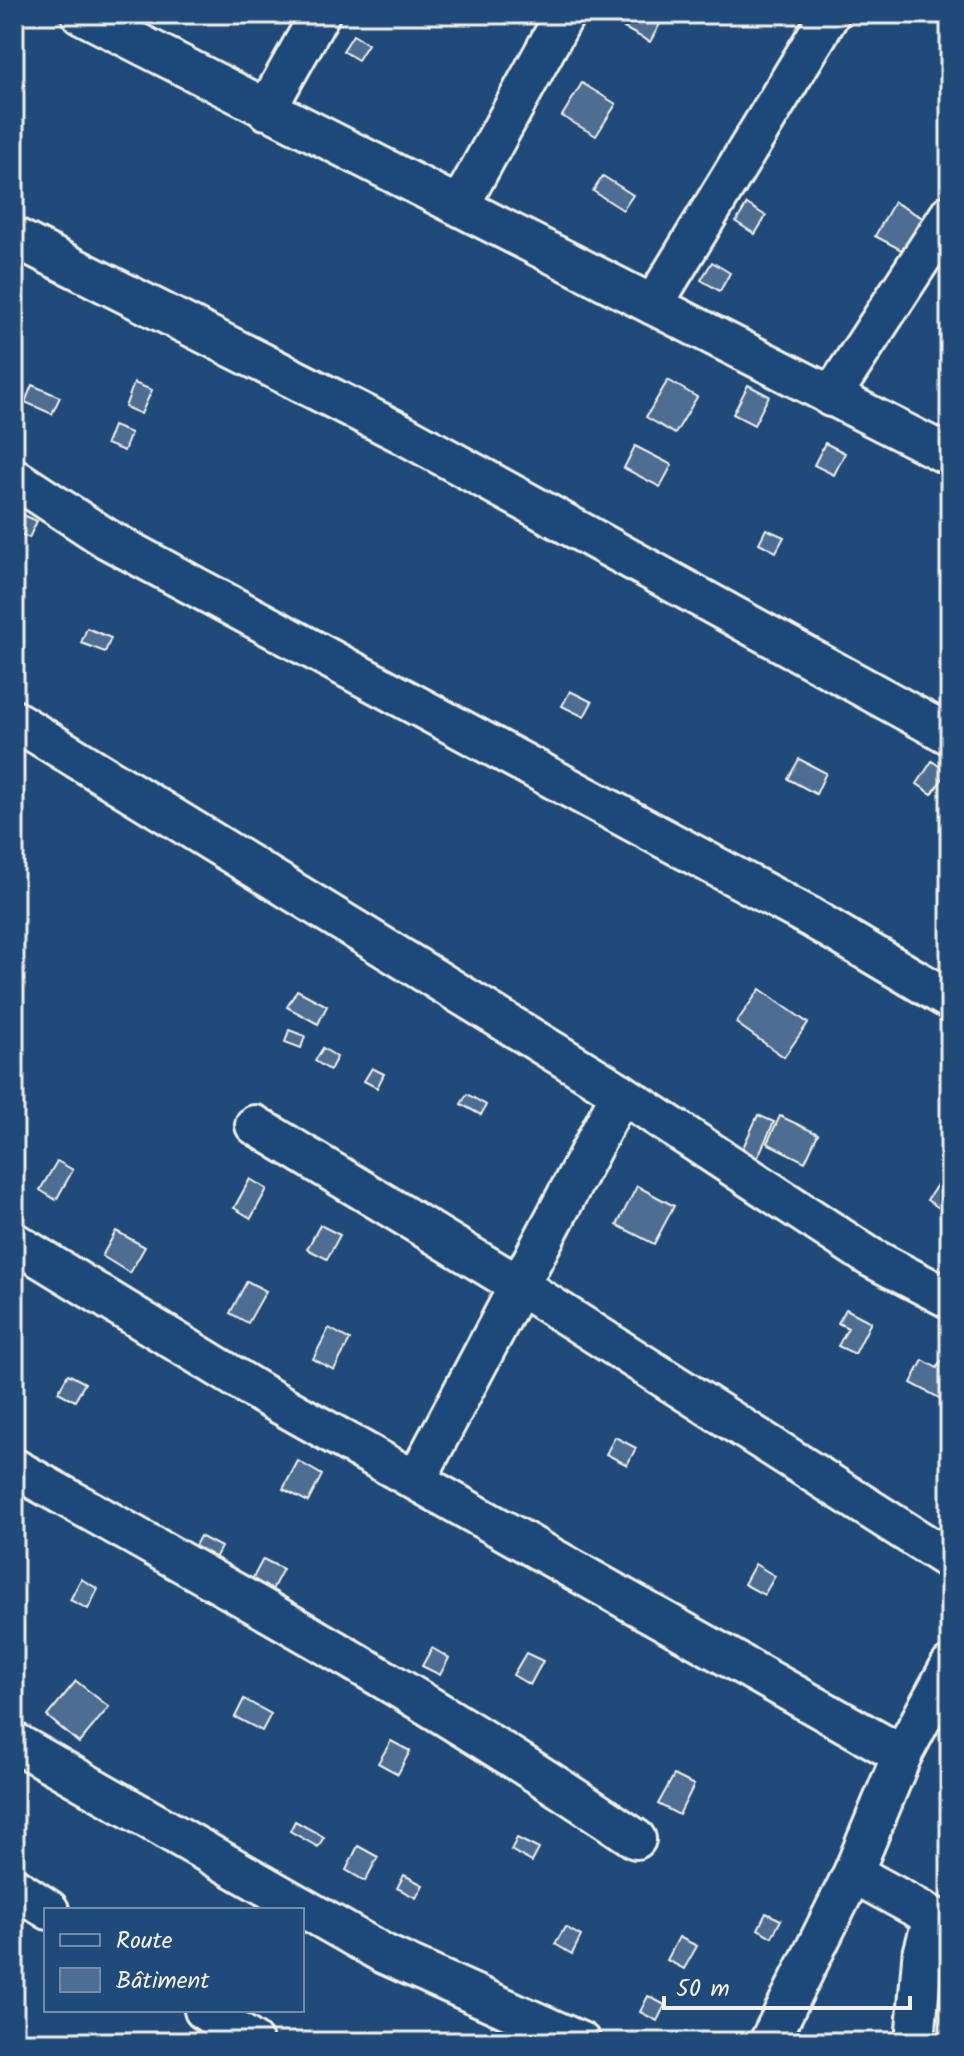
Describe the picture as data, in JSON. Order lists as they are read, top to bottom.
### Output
{
  "legend": ["Route", "Bâtiment"],
  "scale_bar": "50 m"
}
